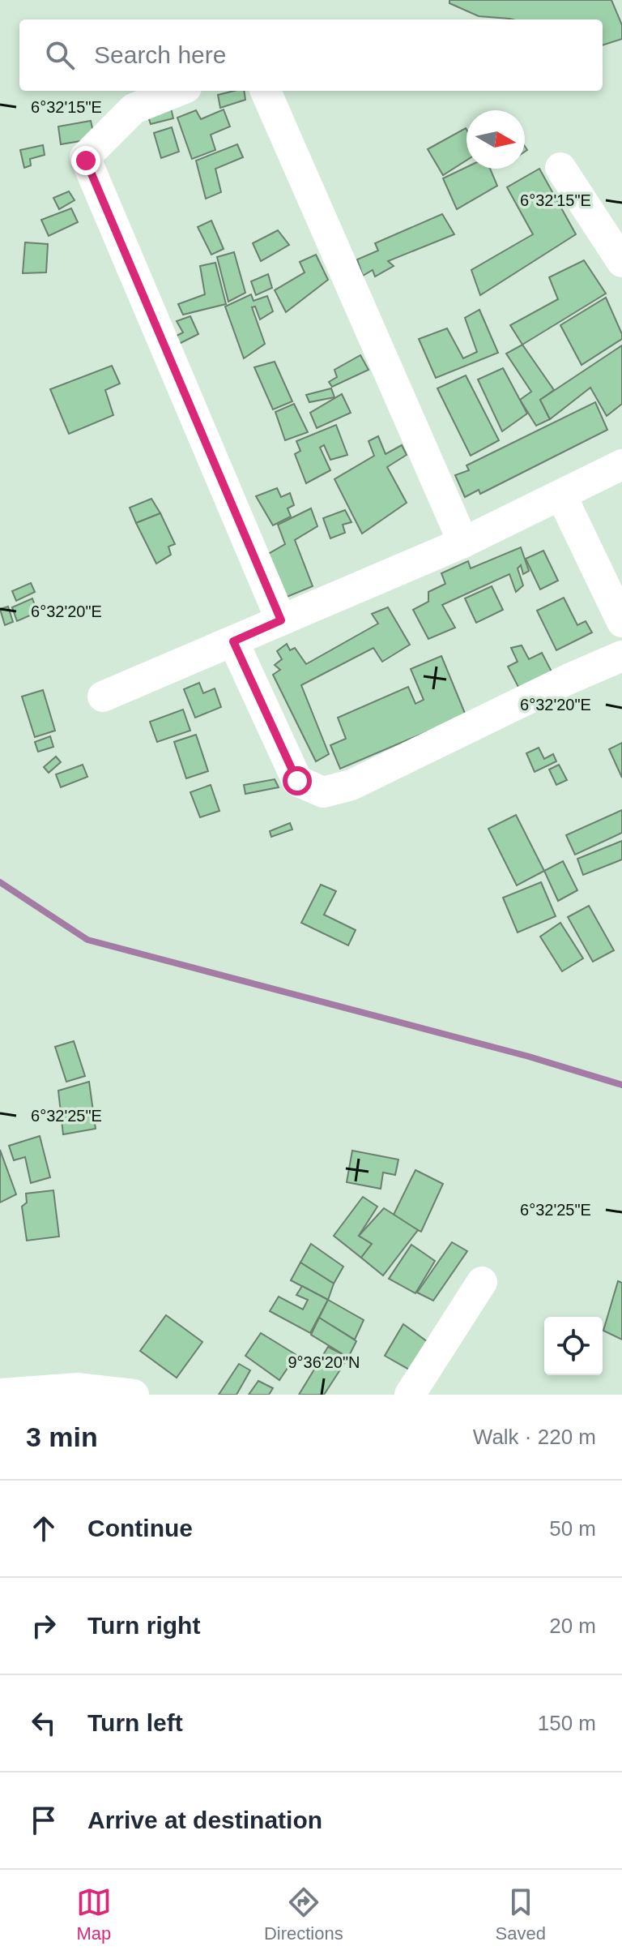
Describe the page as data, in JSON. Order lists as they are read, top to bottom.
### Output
{
  "north": "right",
  "page": {
    "search": "Search here",
    "heading": ["3 min", "Walk · 220 m"],
    "list": [
      ["Continue", "50 m"],
      ["Turn right", "20 m"],
      ["Turn left", "150 m"],
      "Arrive at destination"
    ],
    "nav": ["Map", "Directions", "Saved"]
  },
  "coordinates": [
    "6°32'15\"E",
    "6°32'20\"E",
    "6°32'25\"E",
    "9°36'20\"N"
  ]
}
